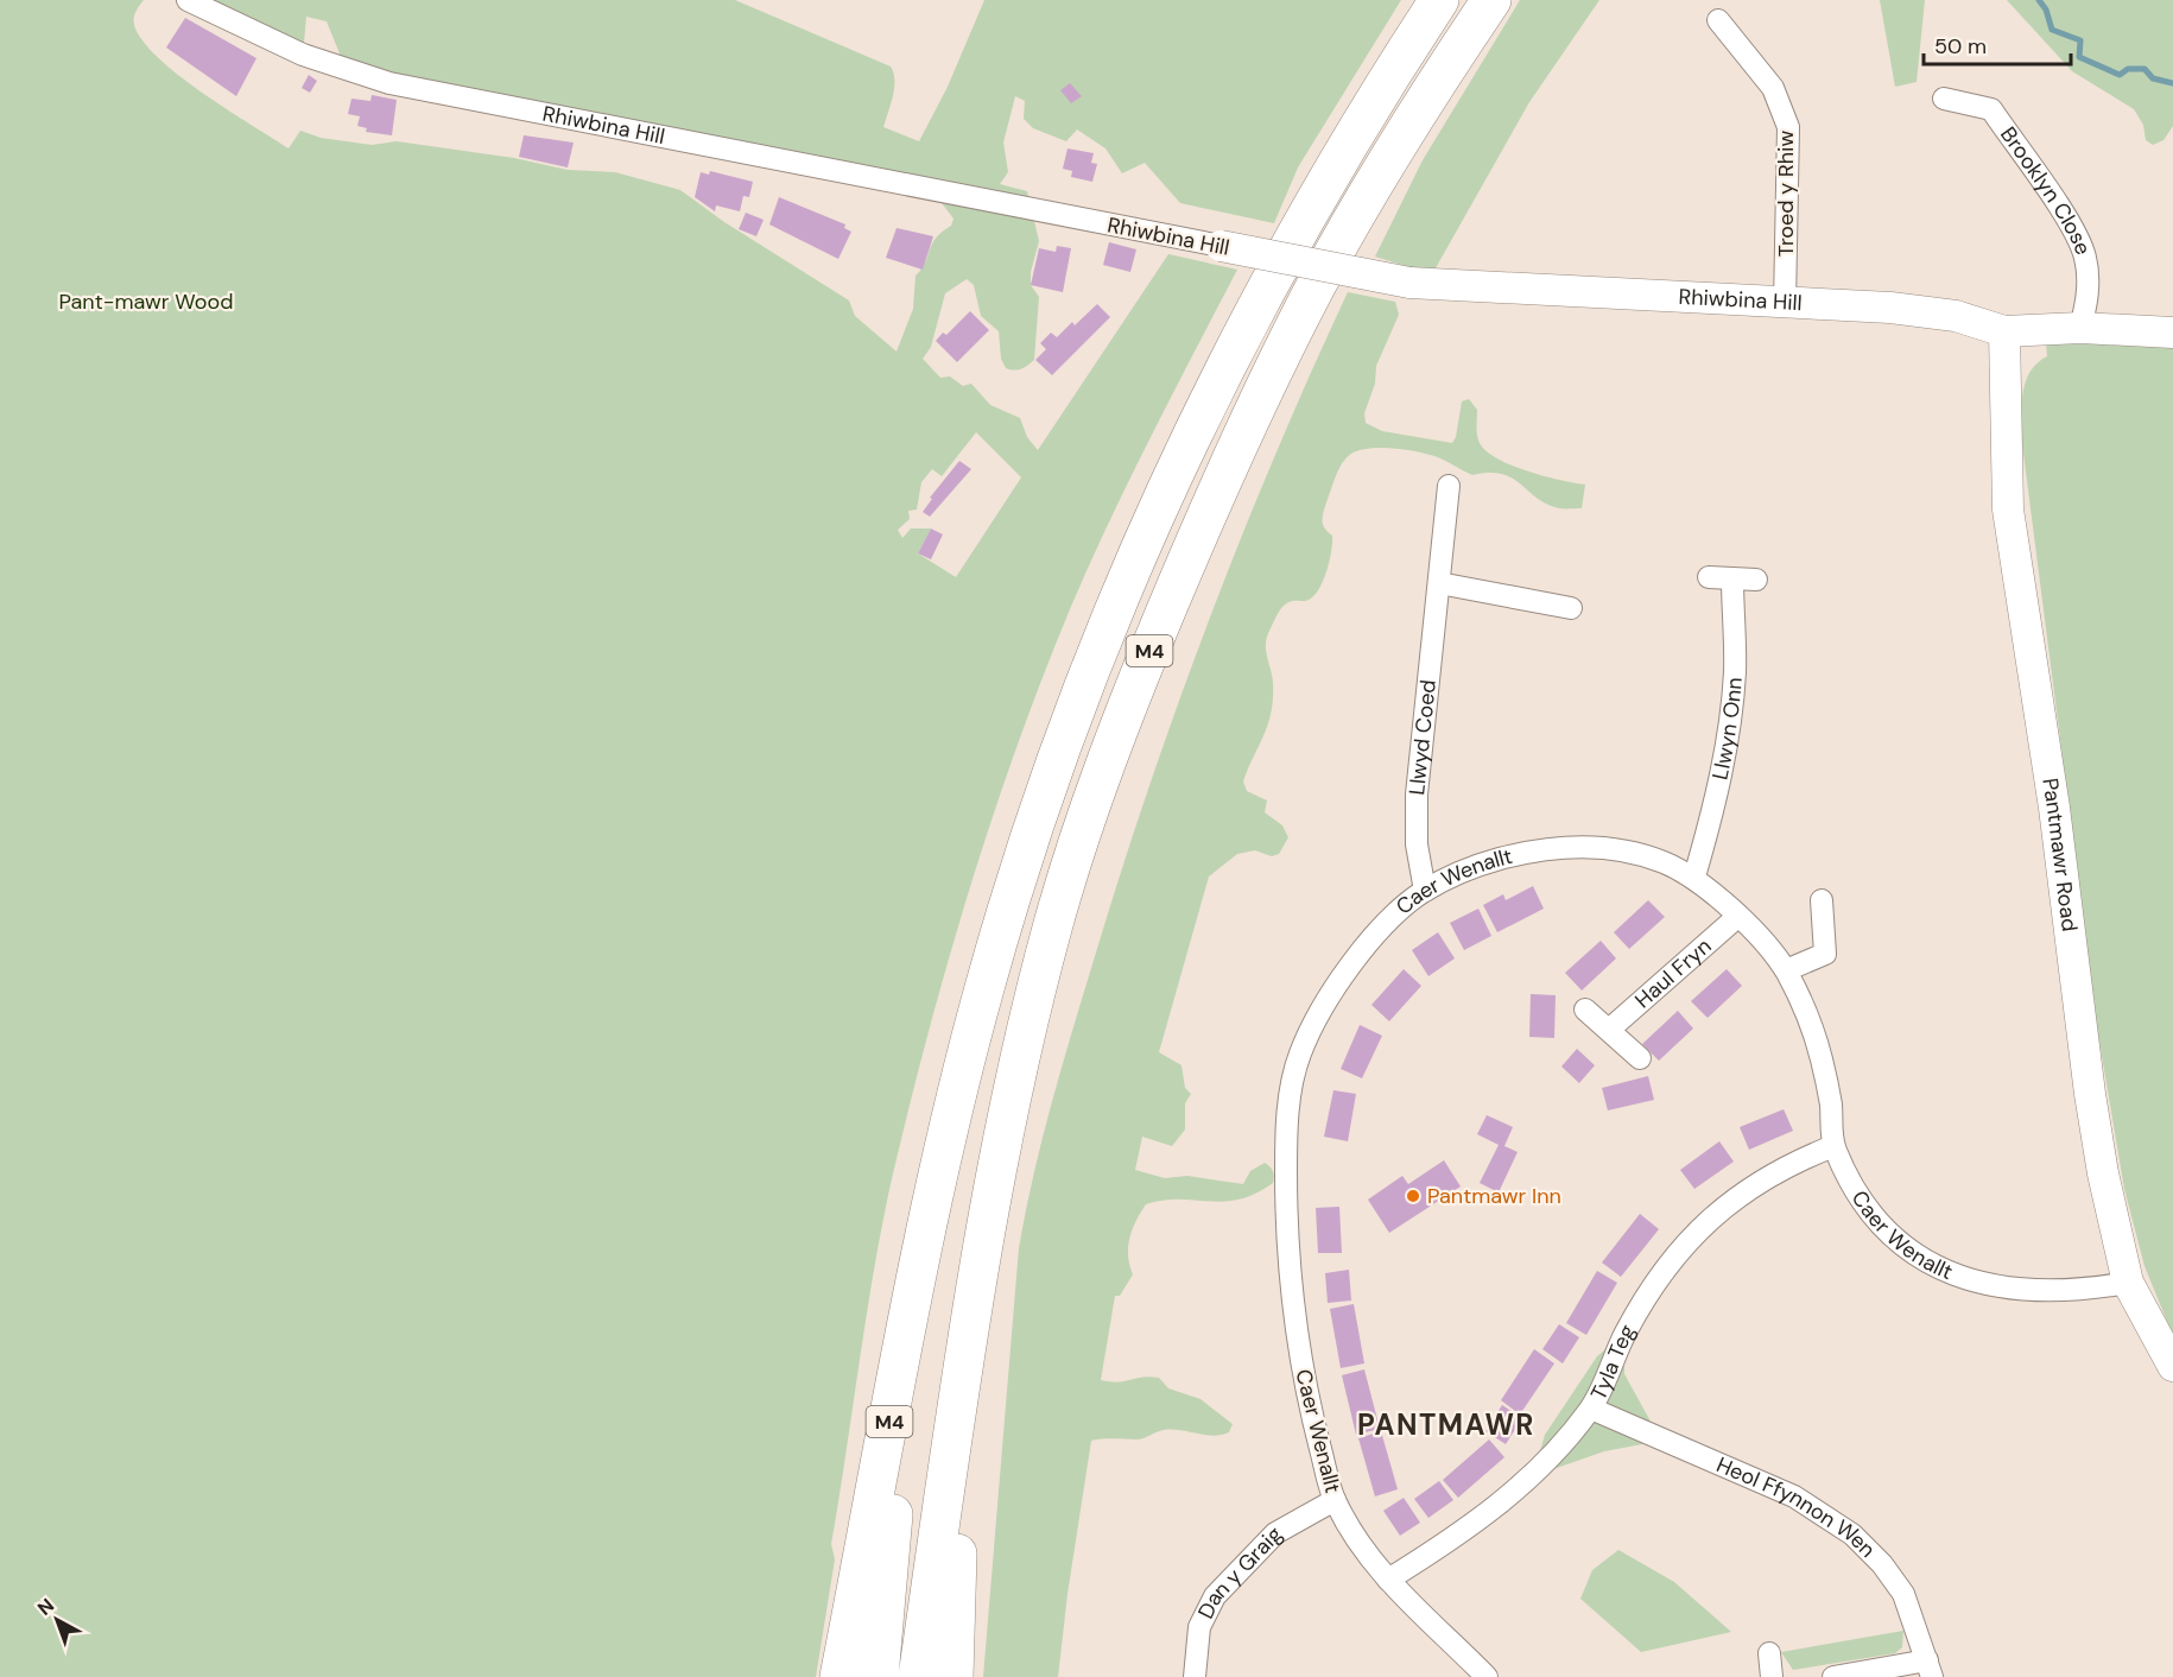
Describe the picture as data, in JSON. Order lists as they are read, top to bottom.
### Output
{
  "streets": {
    "highway": ["M4"],
    "street": [
      "Rhiwbina Hill",
      "Troed y Rhiw",
      "Brooklyn Close",
      "Llwyn Onn",
      "Llwyd Coed",
      "Pantmawr Road",
      "Caer Wenallt",
      "Haul Fryn",
      "Tyla Teg",
      "Heol Ffynnon Wen",
      "Dan y Graig"
    ]
  },
  "crossings": [
    ["Rhiwbina Hill", "Troed y Rhiw"],
    ["Rhiwbina Hill", "Brooklyn Close"],
    ["Rhiwbina Hill", "Pantmawr Road"],
    ["Llwyn Onn", "Caer Wenallt"],
    ["Llwyd Coed", "Caer Wenallt"],
    ["Pantmawr Road", "Caer Wenallt"],
    ["Caer Wenallt", "Haul Fryn"],
    ["Caer Wenallt", "Tyla Teg"],
    ["Caer Wenallt", "Dan y Graig"],
    ["Tyla Teg", "Heol Ffynnon Wen"]
  ],
  "districts": ["PANTMAWR"],
  "parks": ["Pant-mawr Wood"],
  "places": ["Pantmawr Inn"],
  "scale_bar": "50 m",
  "north": "top left"
}
